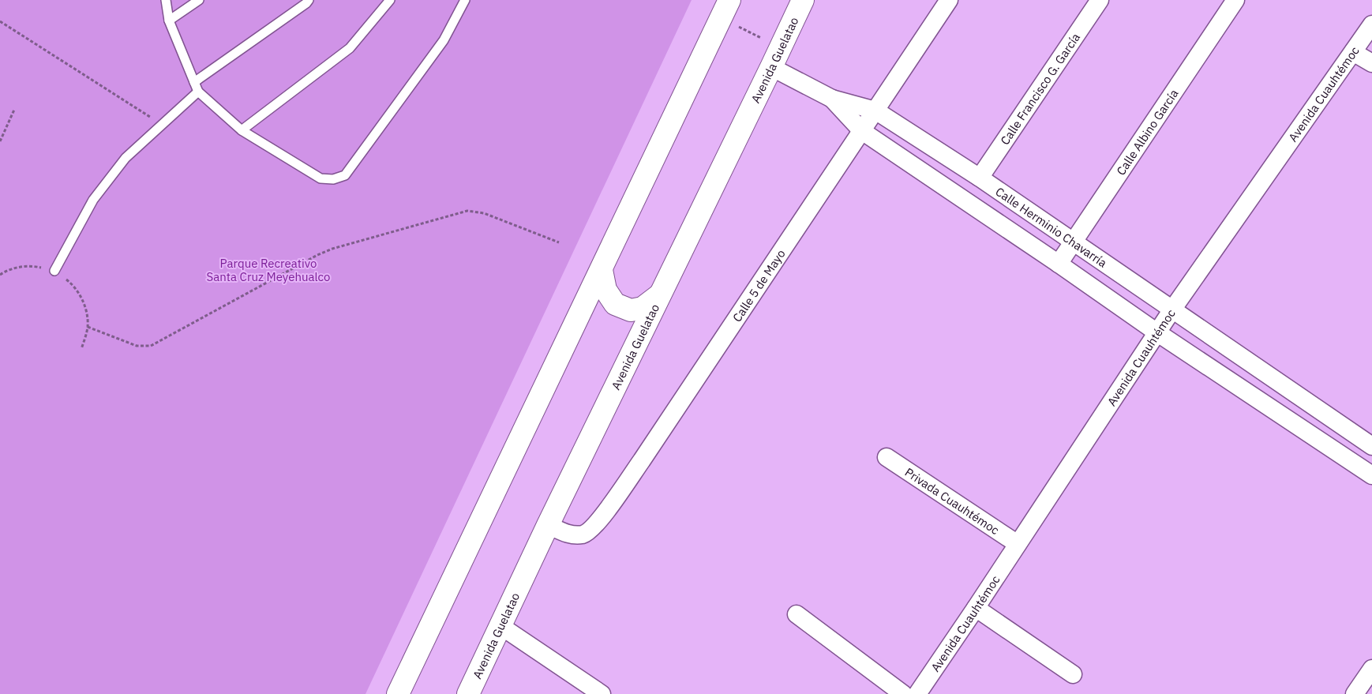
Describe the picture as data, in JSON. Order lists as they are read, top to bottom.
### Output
{
  "streets": {
    "main road": ["Avenida Guelatao"],
    "street": [
      "Calle Francisco G. García",
      "Avenida Cuauhtémoc",
      "Calle Albino García",
      "Calle Herminio Chavarría",
      "Calle 5 de Mayo",
      "Privada Cuauhtémoc"
    ]
  },
  "crossings": [
    ["Avenida Guelatao", "Calle Herminio Chavarría"],
    ["Avenida Guelatao", "Calle 5 de Mayo"],
    ["Calle Francisco G. García", "Calle Herminio Chavarría"],
    ["Avenida Cuauhtémoc", "Calle Herminio Chavarría"],
    ["Avenida Cuauhtémoc", "Privada Cuauhtémoc"],
    ["Calle Albino García", "Calle Herminio Chavarría"],
    ["Calle Herminio Chavarría", "Calle 5 de Mayo"]
  ],
  "parks": ["Parque Recreativo Santa Cruz Meyehualco"]
}
